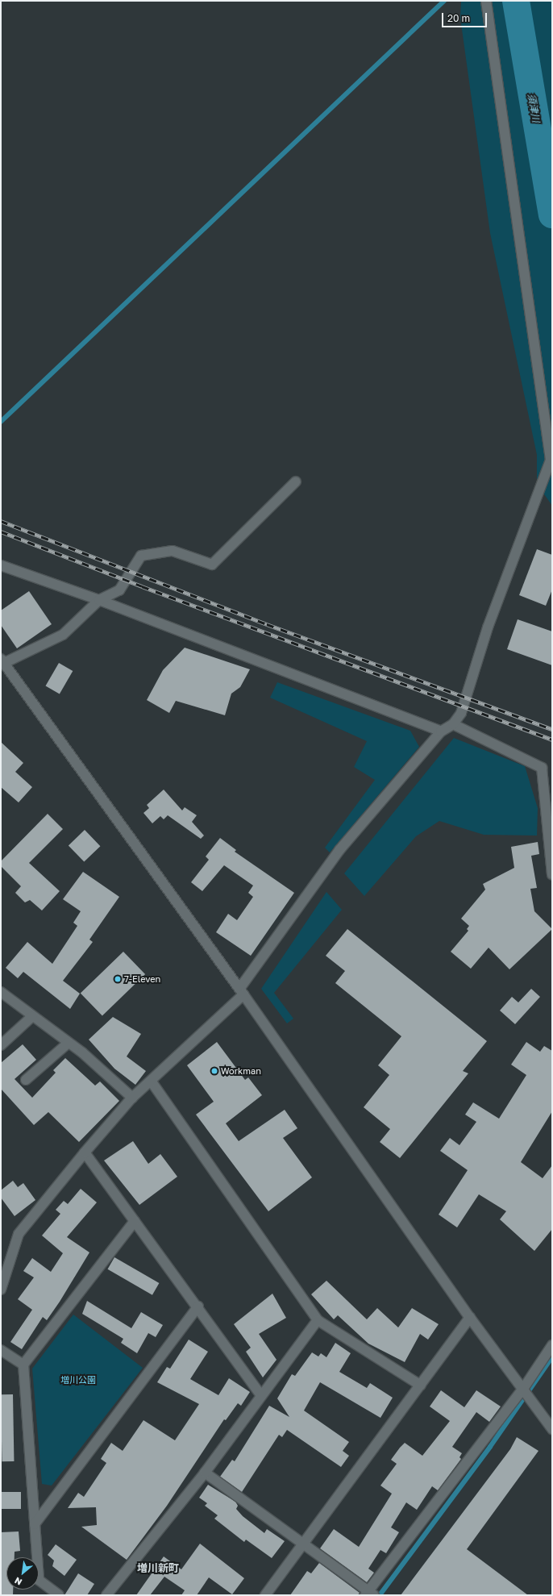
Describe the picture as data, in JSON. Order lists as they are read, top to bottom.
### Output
{
  "districts": ["増川新町"],
  "water": ["須津川"],
  "parks": ["増川公園"],
  "places": ["7-Eleven", "Workman"],
  "scale_bar": "20 m",
  "north": "bottom left"
}
